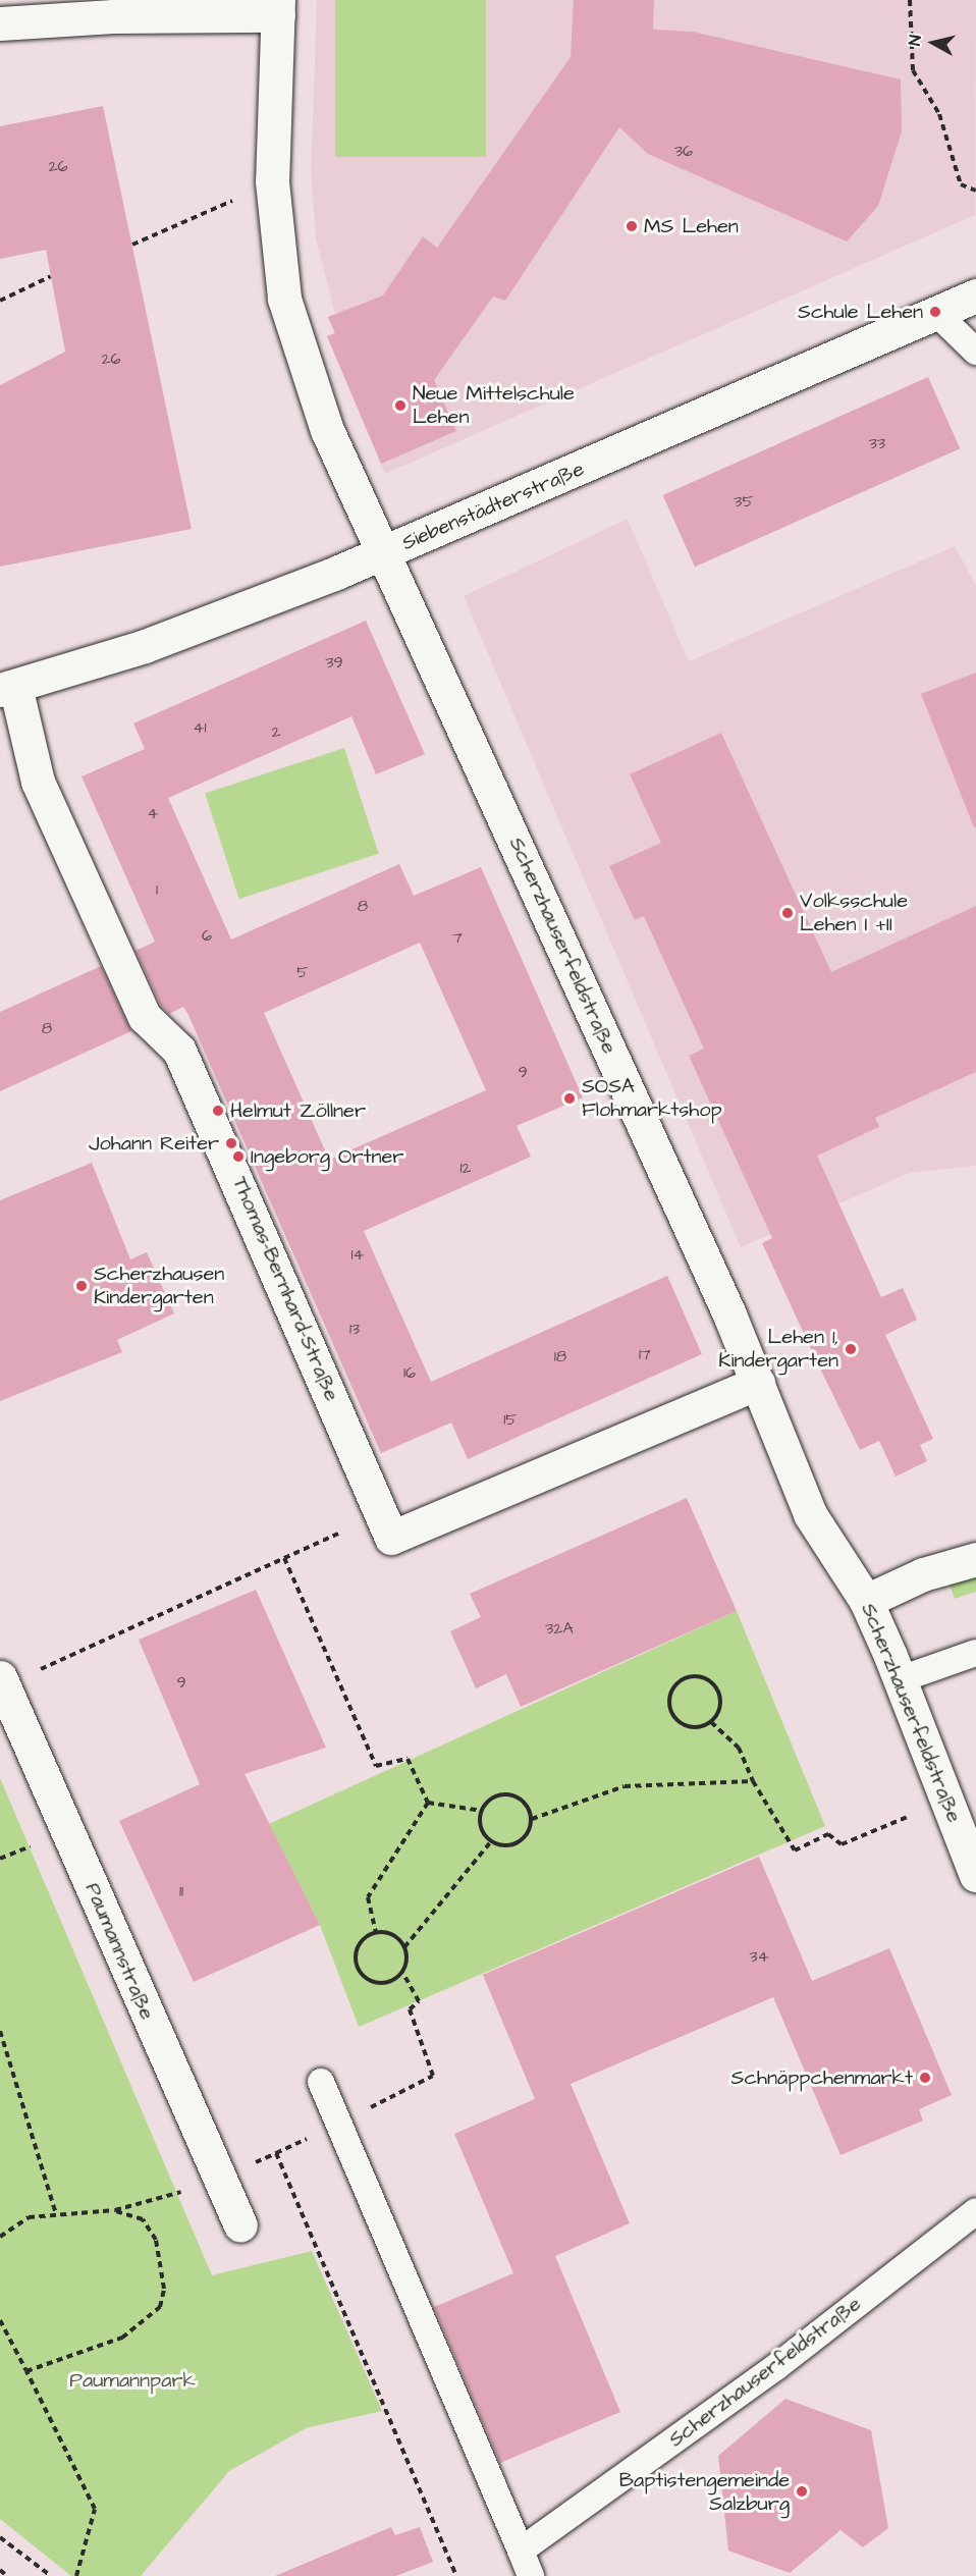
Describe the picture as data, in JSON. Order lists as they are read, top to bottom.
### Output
{
  "streets": {
    "street": [
      "Siebenstädterstraße",
      "Scherzhauserfeldstraße",
      "Thomas-Bernhard-Straße",
      "Paumannstraße"
    ]
  },
  "crossings": [
    ["Siebenstädterstraße", "Scherzhauserfeldstraße"],
    ["Siebenstädterstraße", "Thomas-Bernhard-Straße"]
  ],
  "parks": ["Paumannpark"],
  "places": [
    "MS Lehen",
    "Schule Lehen",
    "Neue Mittelschule Lehen",
    "Volksschule Lehen I +II",
    "SOSA Flohmarktshop",
    "Helmut Zöllner",
    "Johann Reiter",
    "Ingeborg Ortner",
    "Scherzhausen Kindergarten",
    "Lehen 1, Kindergarten",
    "Schnäppchenmarkt",
    "Baptistengemeinde Salzburg"
  ],
  "house_numbers": [
    "36",
    "26",
    "26",
    "33",
    "35",
    "39",
    "41",
    "2",
    "4",
    "1",
    "8",
    "6",
    "7",
    "5",
    "8",
    "9",
    "12",
    "14",
    "13",
    "17",
    "18",
    "16",
    "15",
    "32A",
    "9",
    "11",
    "34"
  ],
  "north": "left"
}
